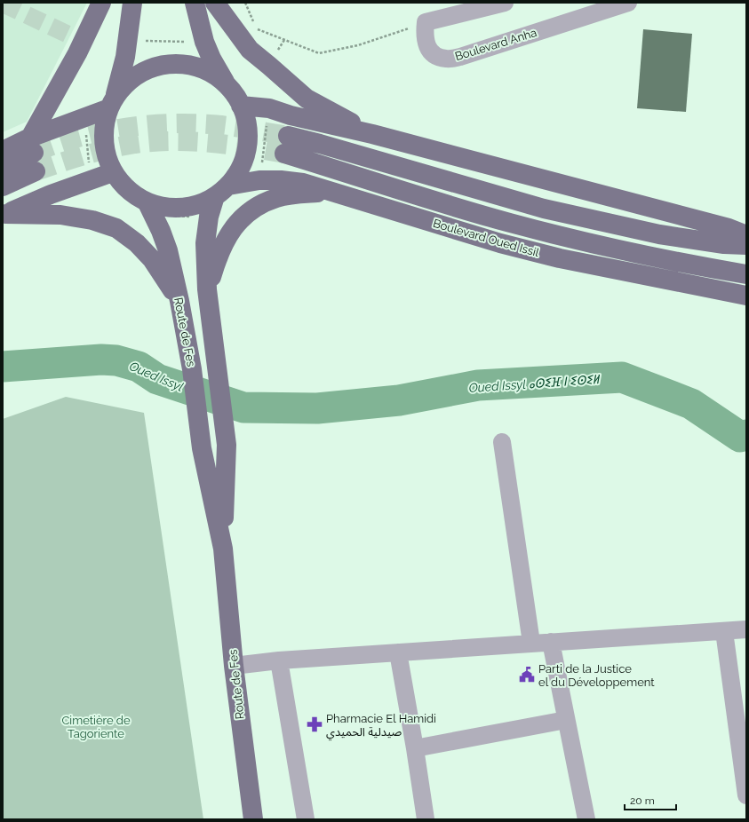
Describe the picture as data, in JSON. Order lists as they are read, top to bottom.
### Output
{
  "streets": {
    "main road": ["Boulevard Oued Issil", "Route de Fes"],
    "street": ["Boulevard Anha"]
  },
  "crossings": [
    ["Boulevard Oued Issil", "Route de Fes"]
  ],
  "water": ["Oued Issyl", "Oued Issyl ⴰⵙⵉⴼ ⵏ ⵉⵙⵉⵍ"],
  "parks": ["Cimetière de Tagoriente"],
  "places": {
    "public building": ["Parti de la Justice el du Développement"],
    "pharmacy": ["Pharmacie El Hamidi صيدلية الحميدي"]
  },
  "scale_bar": "20 m"
}
